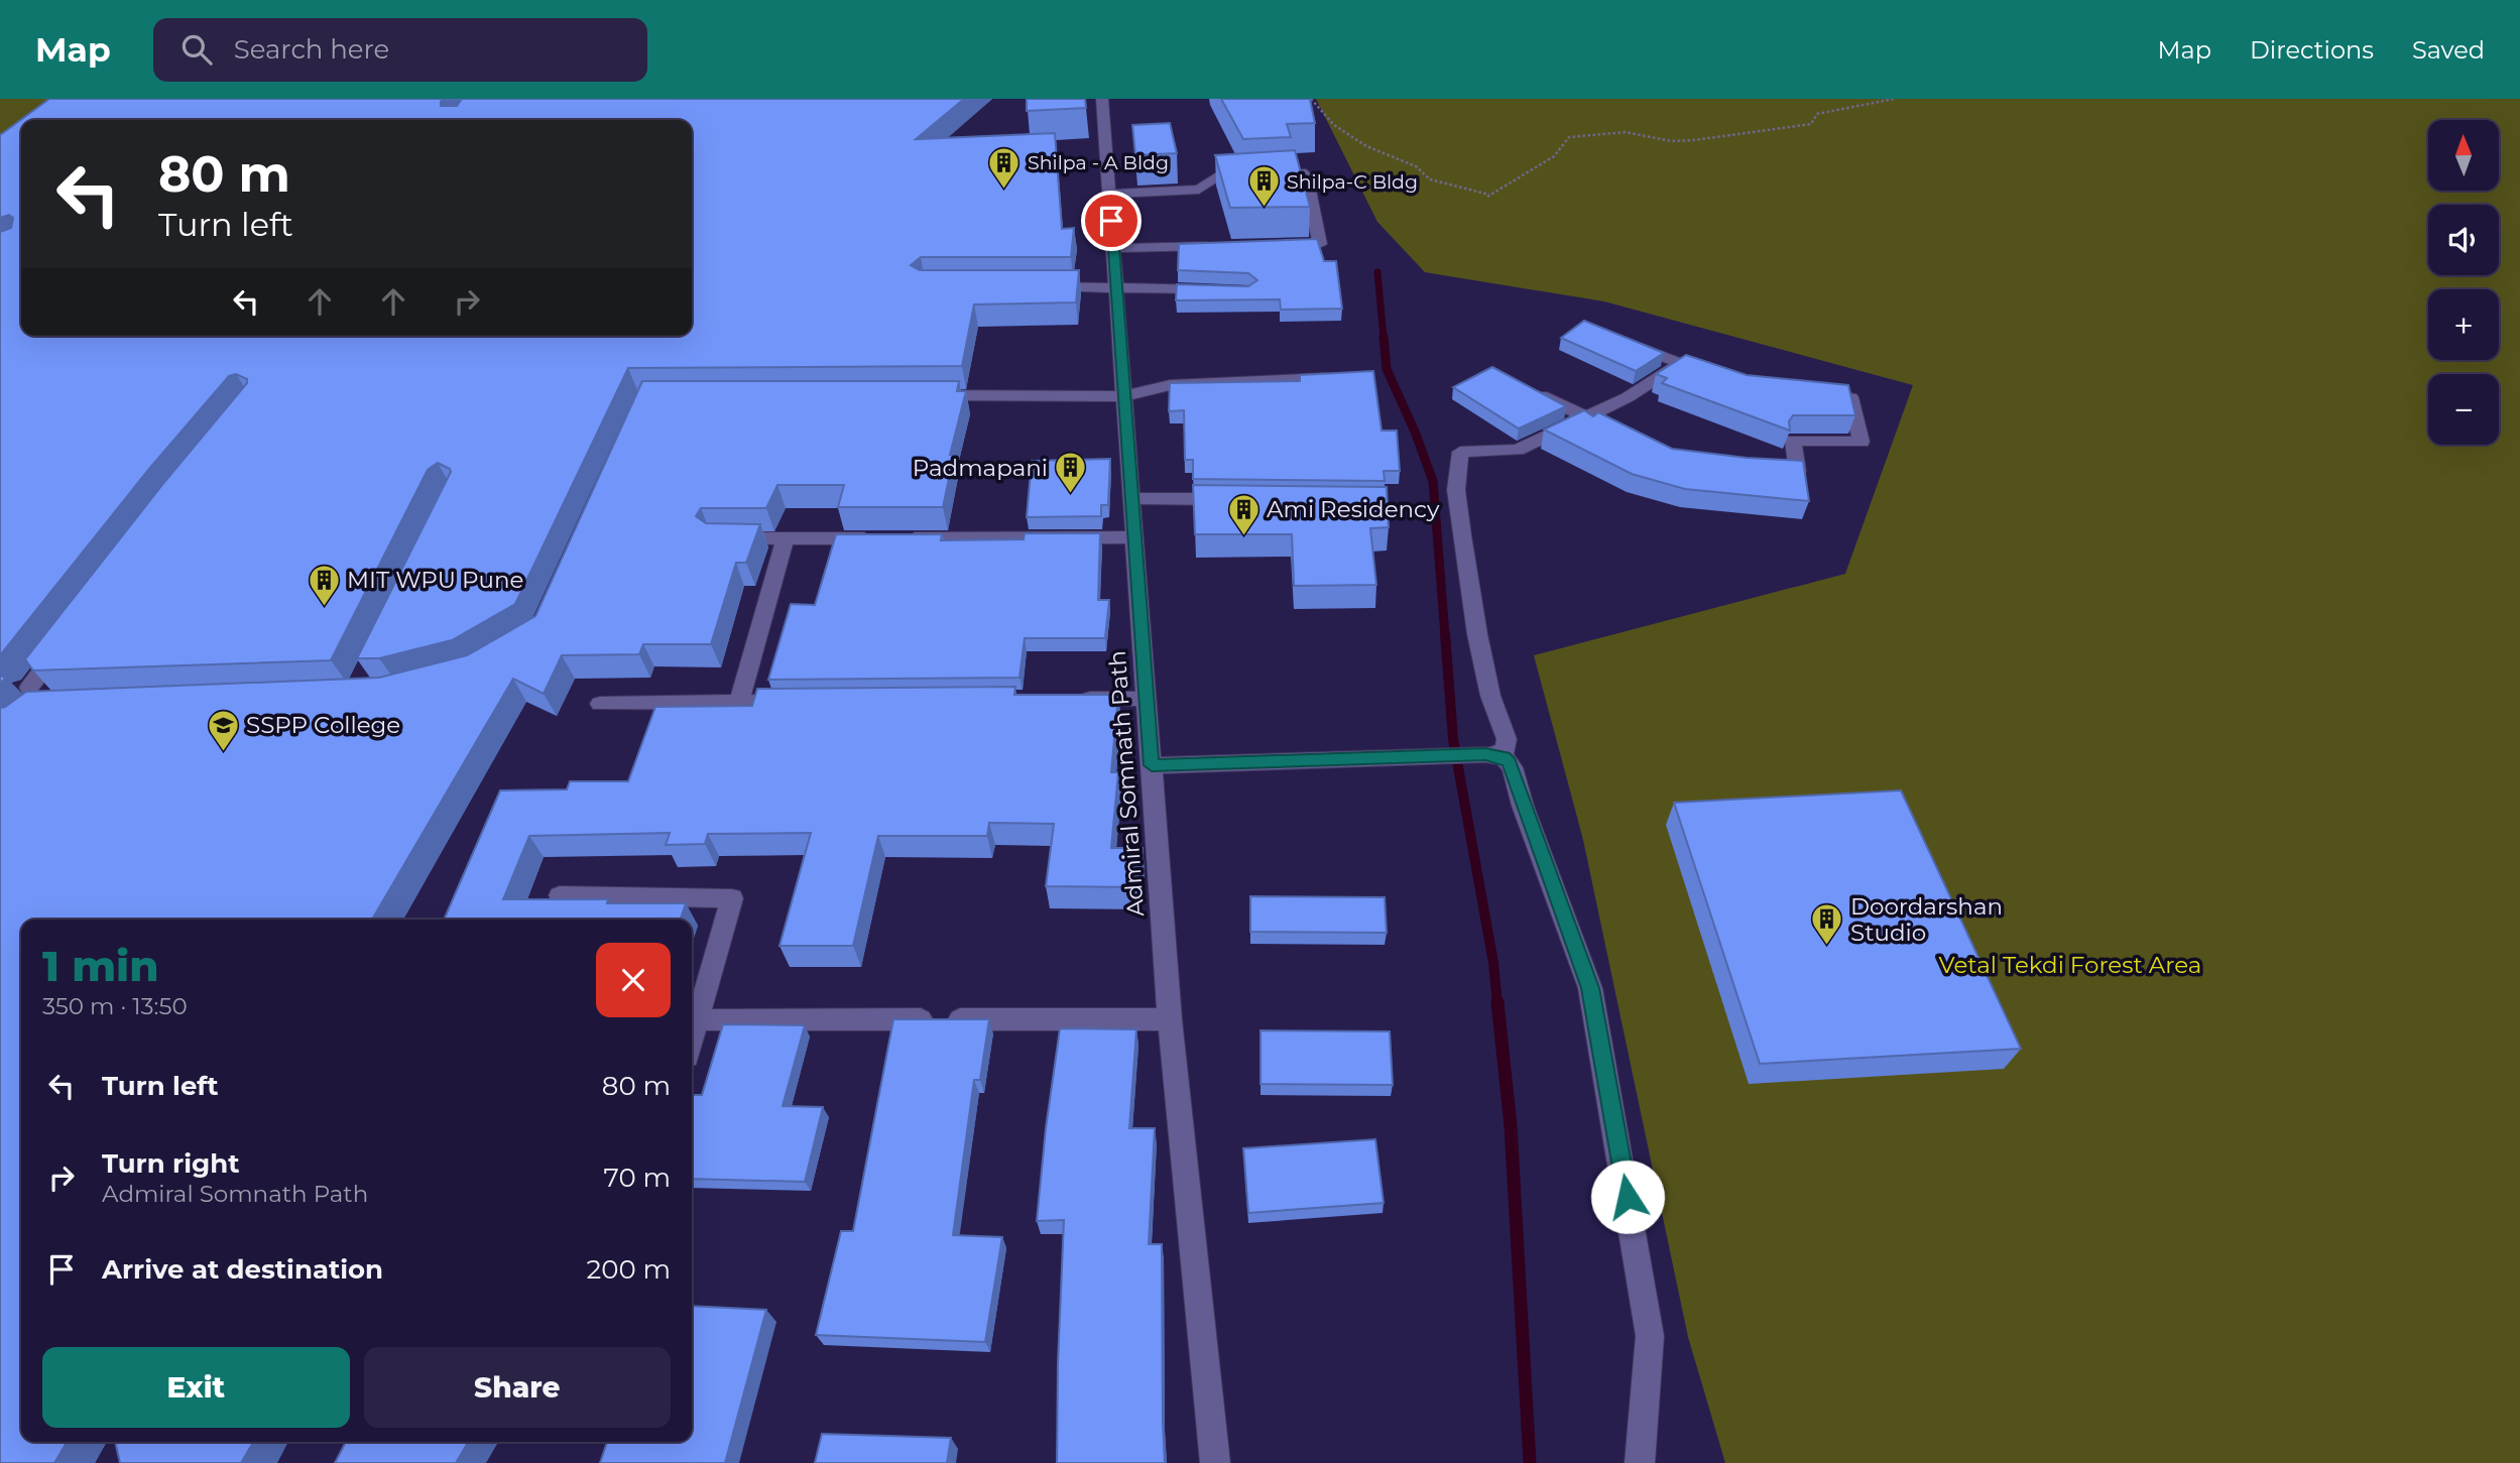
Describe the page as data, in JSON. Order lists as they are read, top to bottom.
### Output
{
  "streets": {
    "street": ["Admiral Somnath Path"]
  },
  "parks": ["Vetal Tekdi Forest Area"],
  "places": {
    "building": [
      "Shilpa - A Bldg",
      "Shilpa-C Bldg",
      "Padmapani",
      "Ami Residency",
      "MIT WPU Pune",
      "Doordarshan Studio"
    ],
    "school or university": ["SSPP College"]
  },
  "north": "top",
  "page": {
    "header": "Map",
    "search": "Search here",
    "nav": ["Map", "Directions", "Saved"],
    "map_buttons": ["+", "−"],
    "turn": ["80 m", "Turn left"],
    "heading": ["1 min", "350 m · 13:50"],
    "list": [
      {
        "name": "Turn left",
        "value": "80 m"
      },
      {
        "name": "Turn right",
        "note": "Admiral Somnath Path",
        "value": "70 m"
      },
      {
        "name": "Arrive at destination",
        "value": "200 m"
      }
    ],
    "buttons": ["Exit", "Share"]
  }
}
